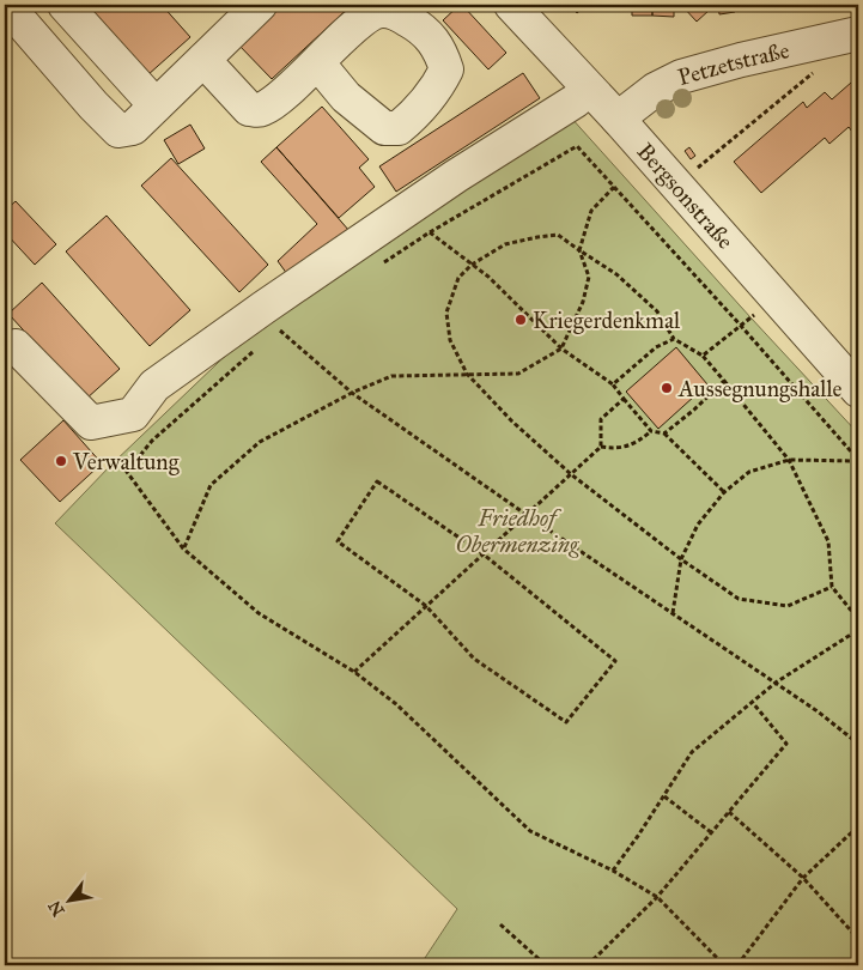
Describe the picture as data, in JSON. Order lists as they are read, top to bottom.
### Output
{
  "streets": {
    "street": ["Petzetstraße", "Bergsonstraße"]
  },
  "crossings": [
    ["Petzetstraße", "Bergsonstraße"]
  ],
  "parks": ["Friedhof Obermenzing"],
  "places": ["Kriegerdenkmal", "Aussegnungshalle", "Verwaltung"],
  "north": "bottom left"
}
